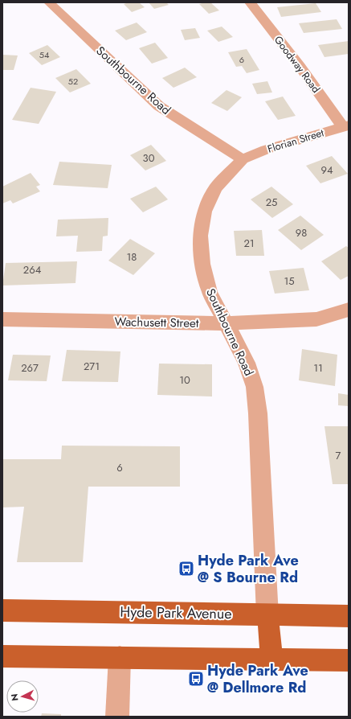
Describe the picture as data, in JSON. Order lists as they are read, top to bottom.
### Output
{
  "streets": {
    "main road": ["Hyde Park Avenue"],
    "street": [
      "Goodway Road",
      "Southbourne Road",
      "Florian Street",
      "Wachusett Street"
    ]
  },
  "crossings": [
    ["Goodway Road", "Florian Street"],
    ["Southbourne Road", "Florian Street"],
    ["Southbourne Road", "Wachusett Street"],
    ["Southbourne Road", "Hyde Park Avenue"]
  ],
  "places": {
    "bus stop": ["Hyde Park Ave @ S Bourne Rd", "Hyde Park Ave @ Dellmore Rd"]
  },
  "house_numbers": [
    "54",
    "6",
    "52",
    "30",
    "94",
    "25",
    "98",
    "21",
    "18",
    "264",
    "15",
    "271",
    "267",
    "11",
    "10",
    "7",
    "6"
  ],
  "north": "left"
}
